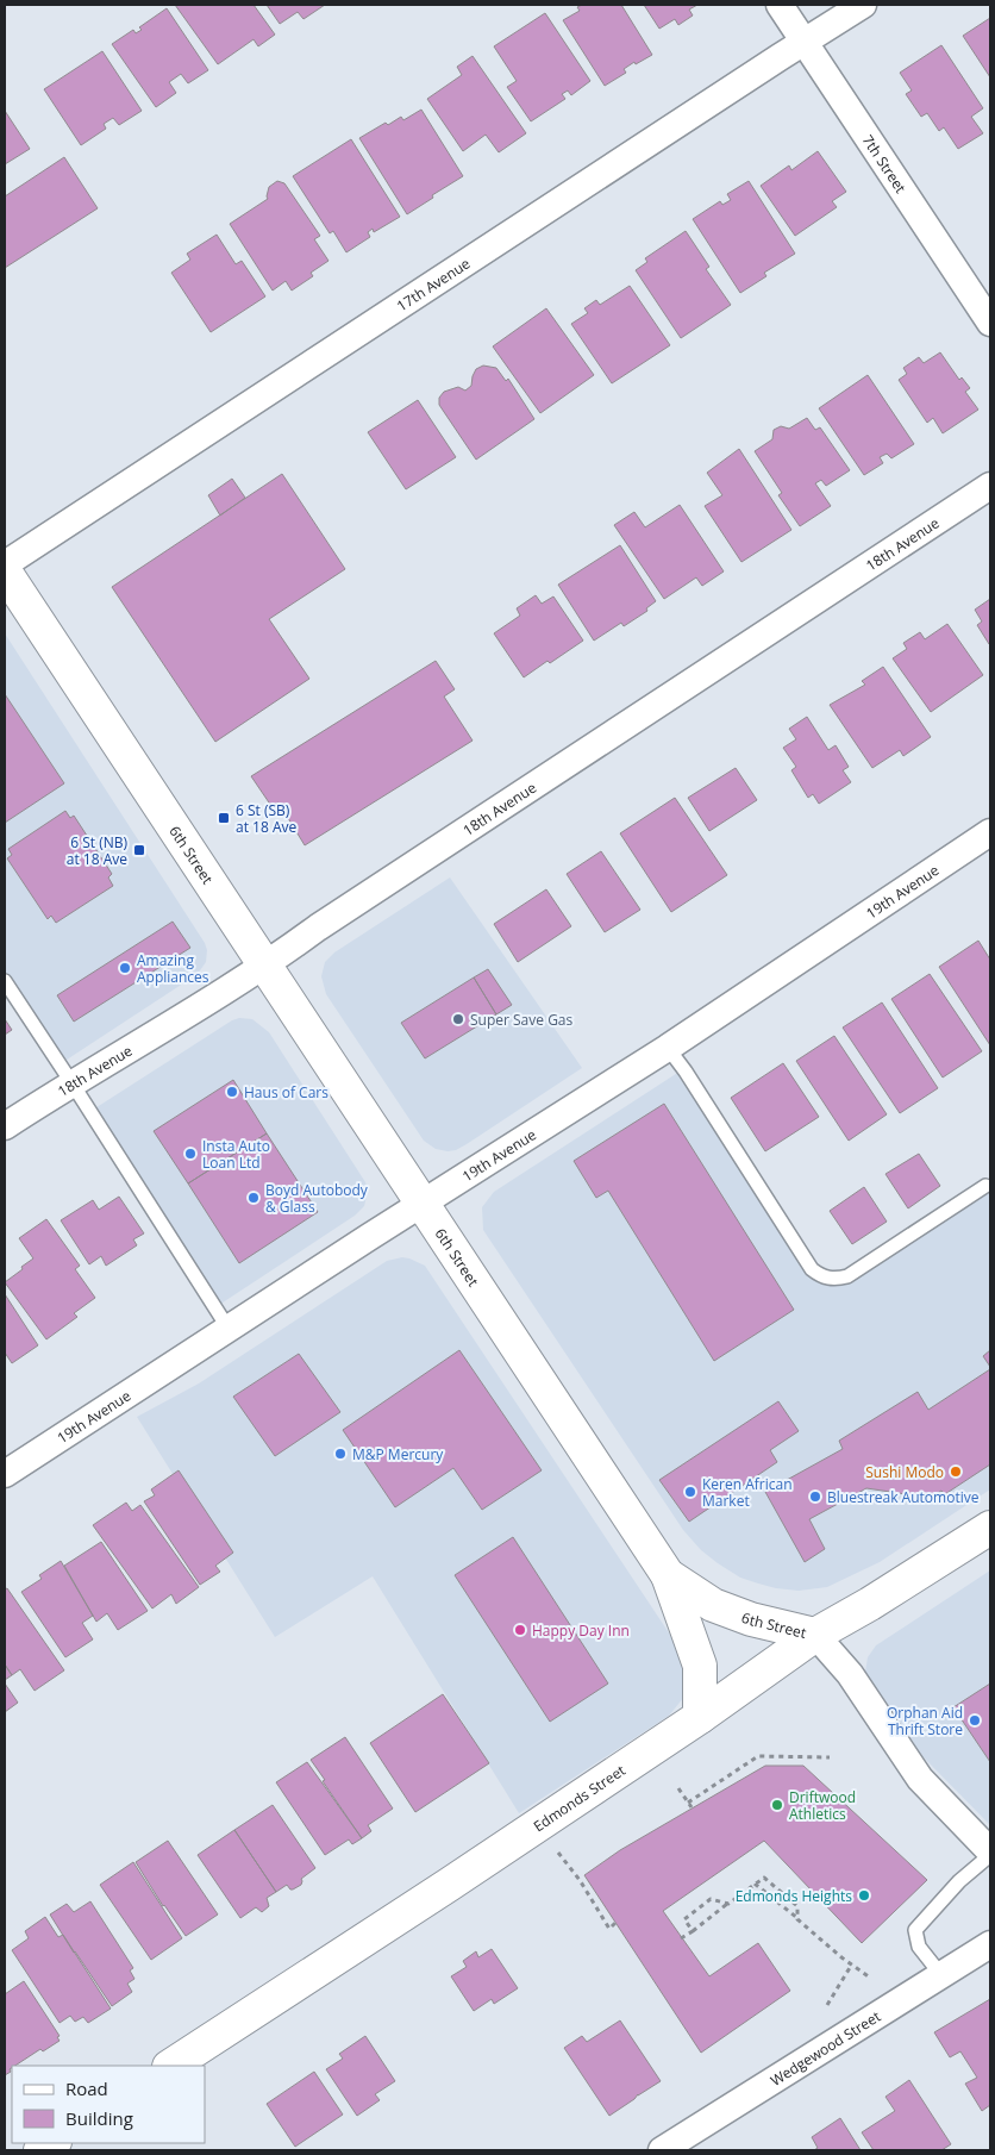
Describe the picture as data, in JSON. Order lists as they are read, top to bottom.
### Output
{
  "streets": {
    "street": [
      "7th Street",
      "17th Avenue",
      "18th Avenue",
      "6th Street",
      "19th Avenue",
      "Edmonds Street",
      "Wedgewood Street"
    ]
  },
  "crossings": [
    ["7th Street", "17th Avenue"],
    ["18th Avenue", "6th Street"],
    ["6th Street", "19th Avenue"],
    ["6th Street", "Edmonds Street"]
  ],
  "places": {
    "transit": ["6 St (SB) at 18 Ave", "6 St (NB) at 18 Ave"],
    "other": [
      "Amazing Appliances",
      "Super Save Gas",
      "Haus of Cars",
      "Insta Auto Loan Ltd",
      "Boyd Autobody & Glass",
      "M&P Mercury",
      "Sushi Modo",
      "Keren African Market",
      "Bluestreak Automotive",
      "Happy Day Inn",
      "Orphan Aid Thrift Store",
      "Driftwood Athletics",
      "Edmonds Heights"
    ]
  },
  "legend": ["Road", "Building"]
}
